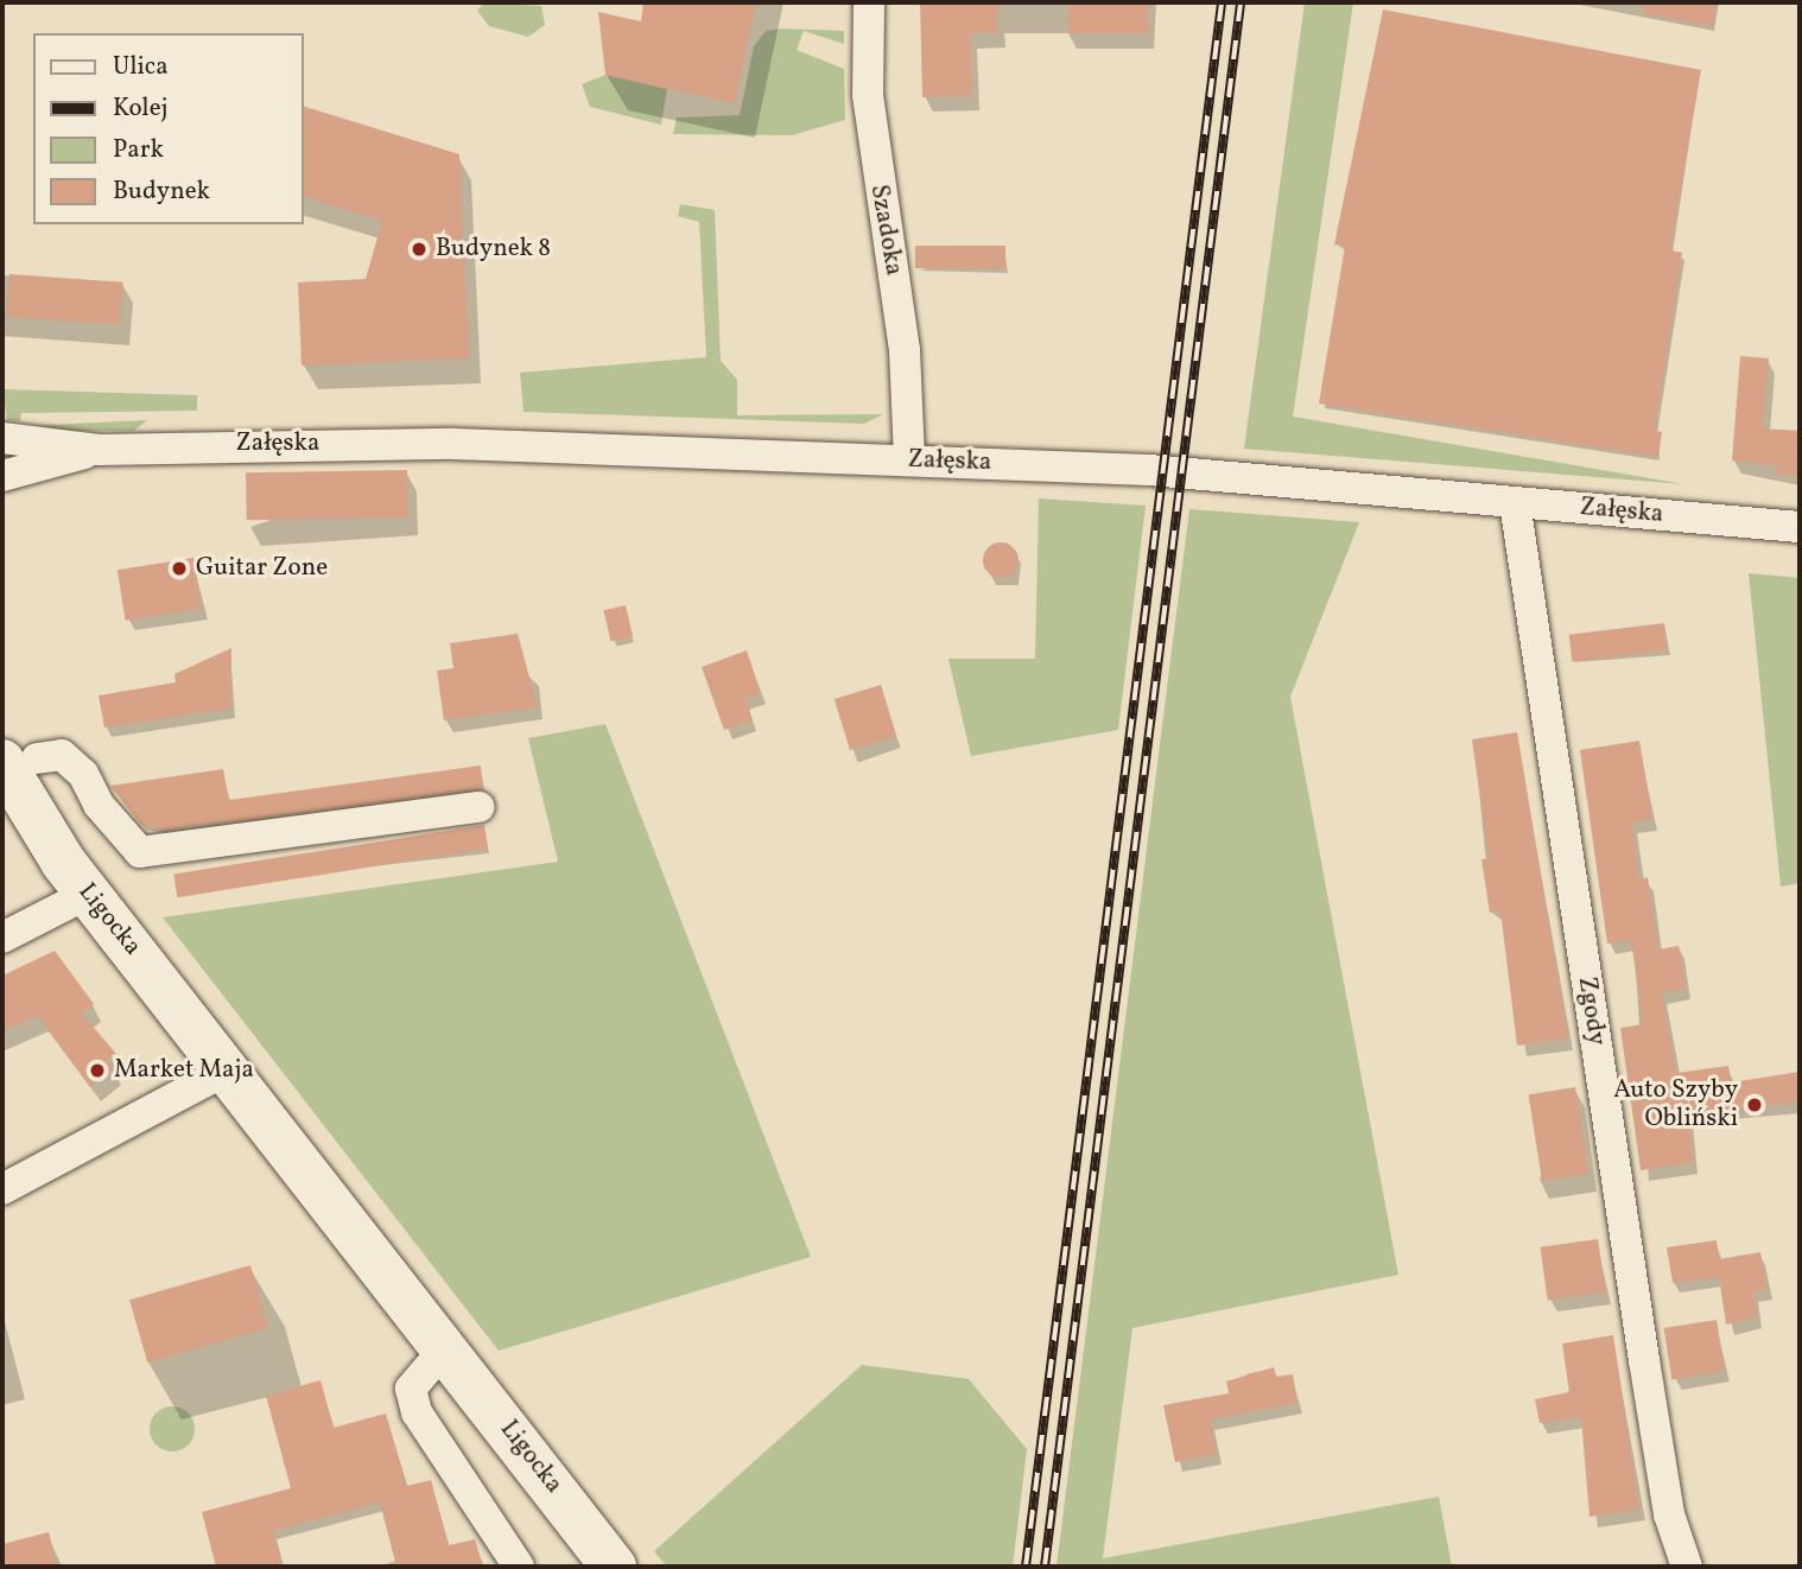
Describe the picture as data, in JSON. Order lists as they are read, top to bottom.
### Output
{
  "streets": {
    "street": [
      "Szadoka",
      "Załęska",
      "Ligocka",
      "Zgody"
    ]
  },
  "crossings": [
    ["Szadoka", "Załęska"],
    ["Załęska", "Zgody"]
  ],
  "places": [
    "Budynek 8",
    "Guitar Zone",
    "Market Maja",
    "Auto Szyby Obliński"
  ],
  "legend": [
    "Ulica",
    "Kolej",
    "Park",
    "Budynek"
  ]
}
